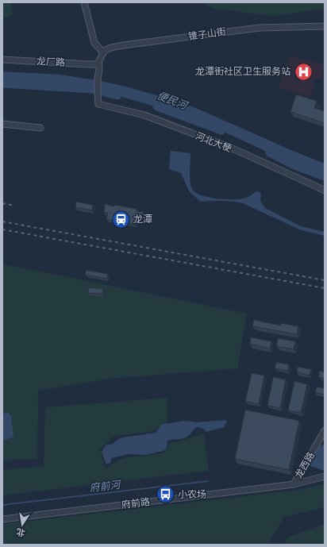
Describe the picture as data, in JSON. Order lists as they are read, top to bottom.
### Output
{
  "streets": {
    "street": [
      "锥子山街",
      "龙厂路",
      "河北大梗",
      "龙西路",
      "府前路"
    ]
  },
  "crossings": [
    ["龙厂路", "河北大梗"],
    ["龙西路", "府前路"]
  ],
  "water": ["便民河", "府前河"],
  "places": {
    "hospital": ["龙潭街社区卫生服务站"],
    "station": ["龙潭"],
    "bus stop": ["小农场"]
  },
  "north": "bottom"
}
